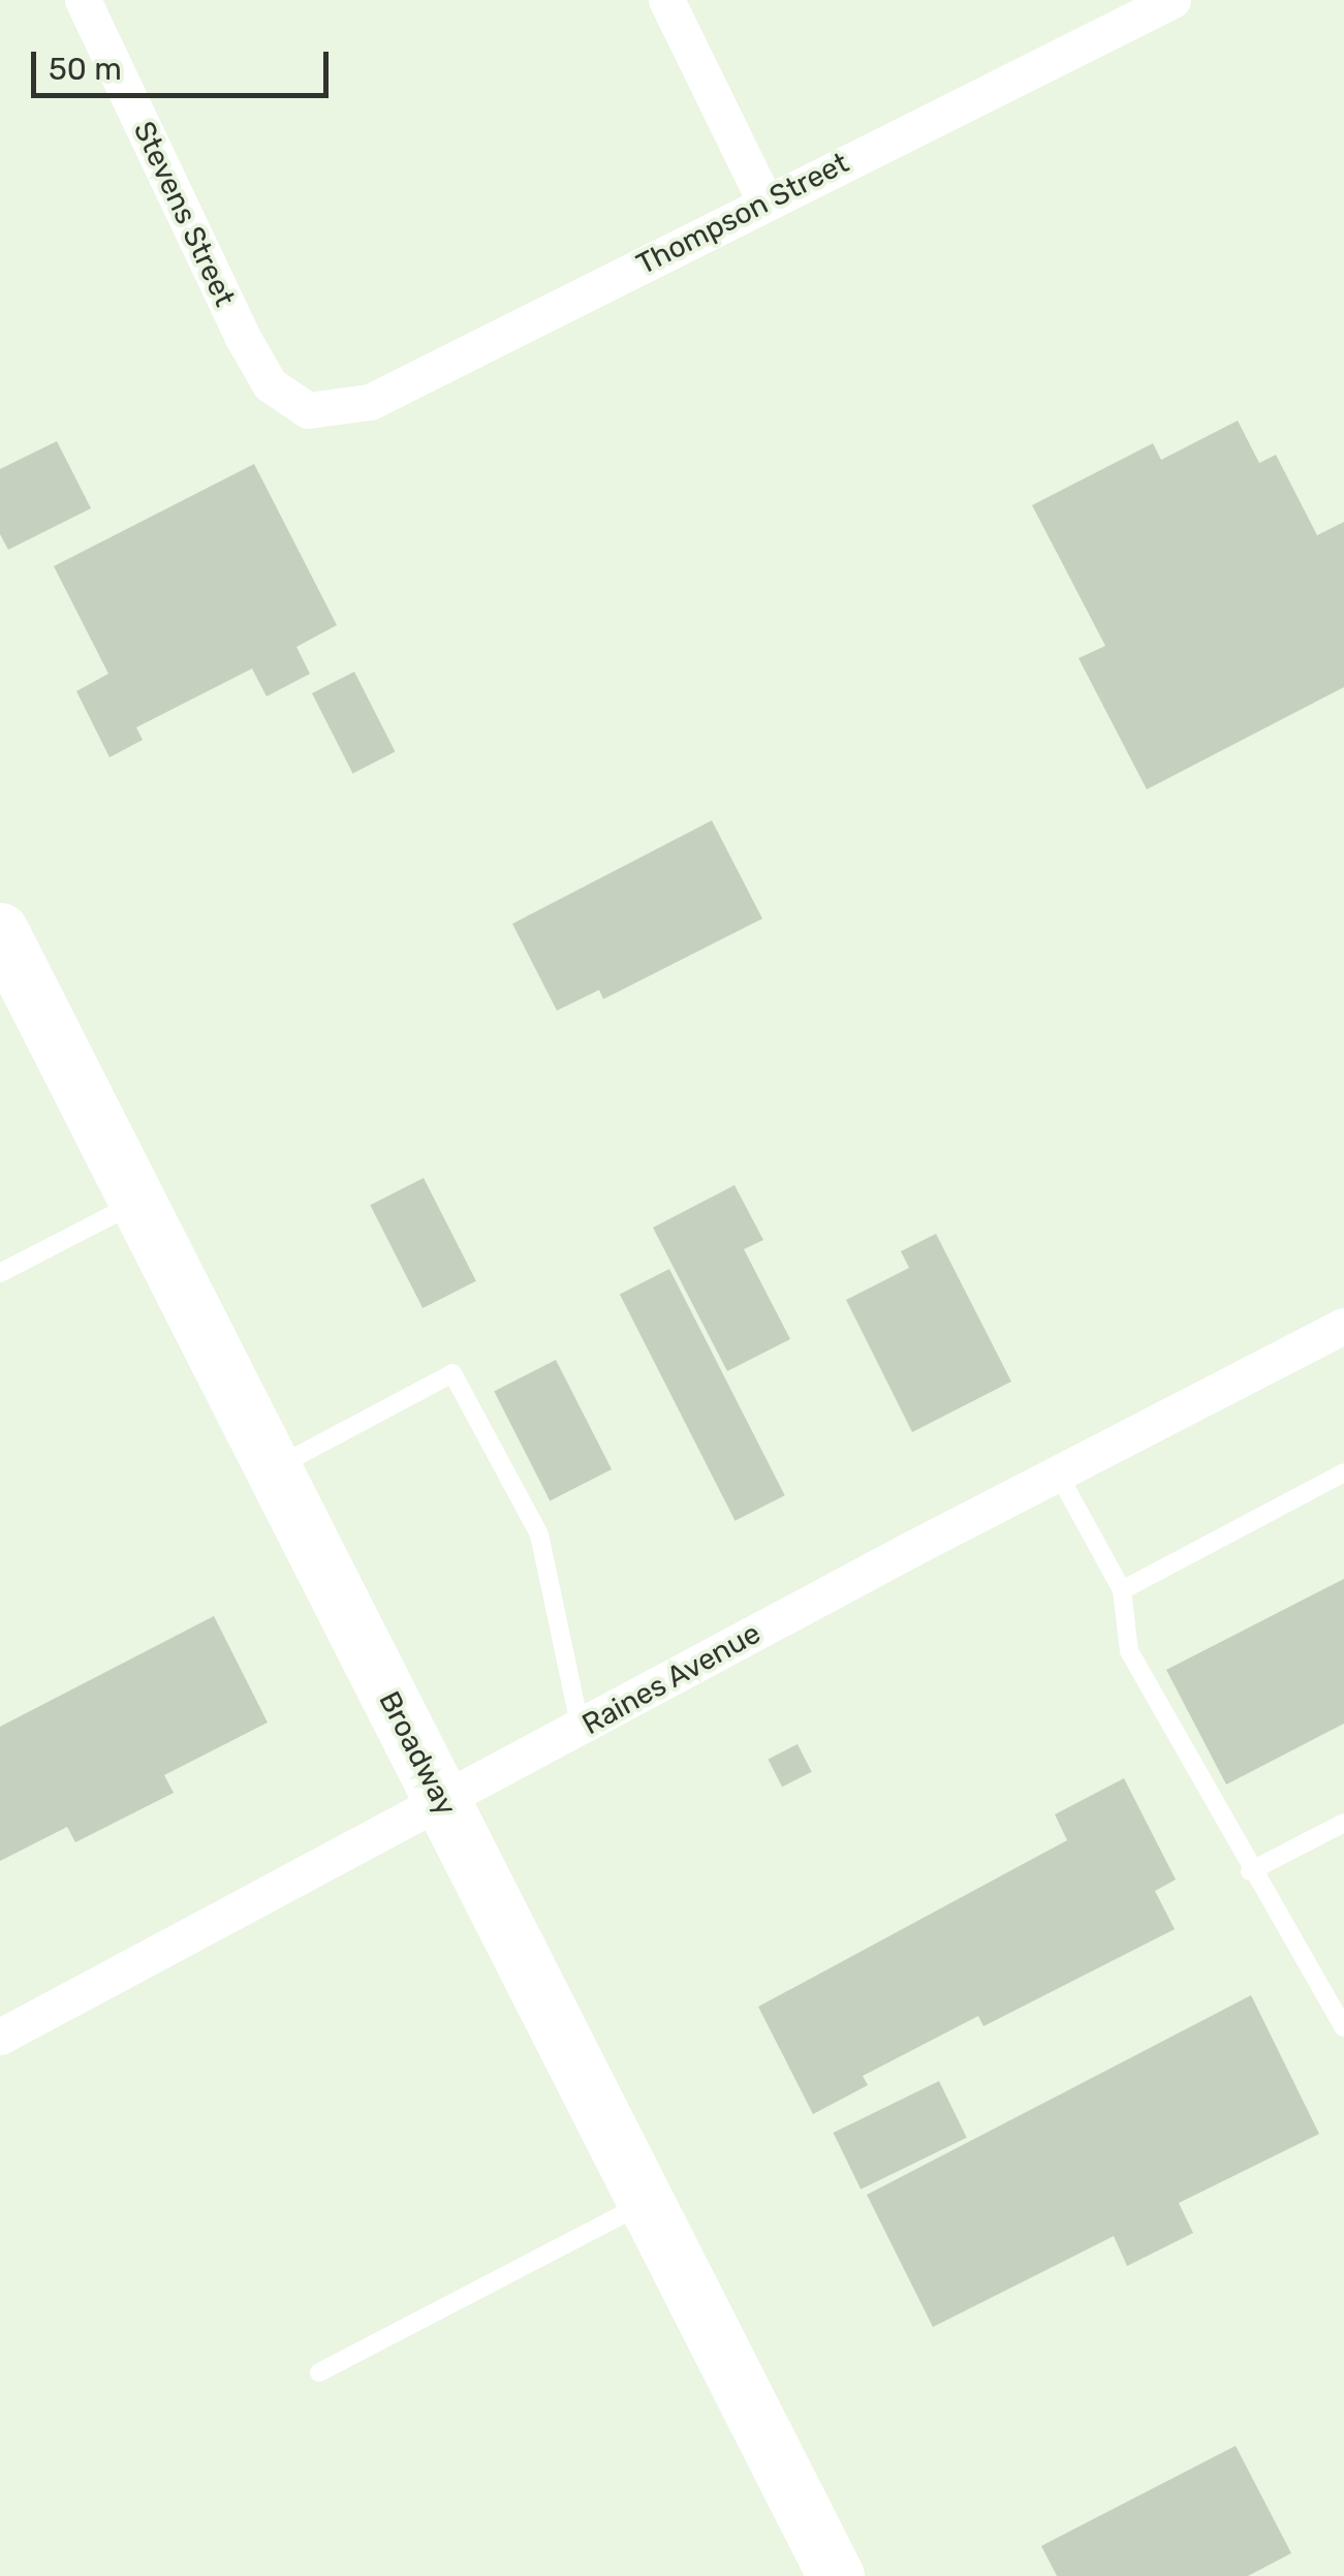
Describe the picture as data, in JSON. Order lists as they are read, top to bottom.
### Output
{
  "streets": {
    "main road": ["Broadway"],
    "street": ["Stevens Street", "Thompson Street", "Raines Avenue"]
  },
  "crossings": [
    ["Stevens Street", "Thompson Street"],
    ["Raines Avenue", "Broadway"]
  ],
  "scale_bar": "50 m"
}
